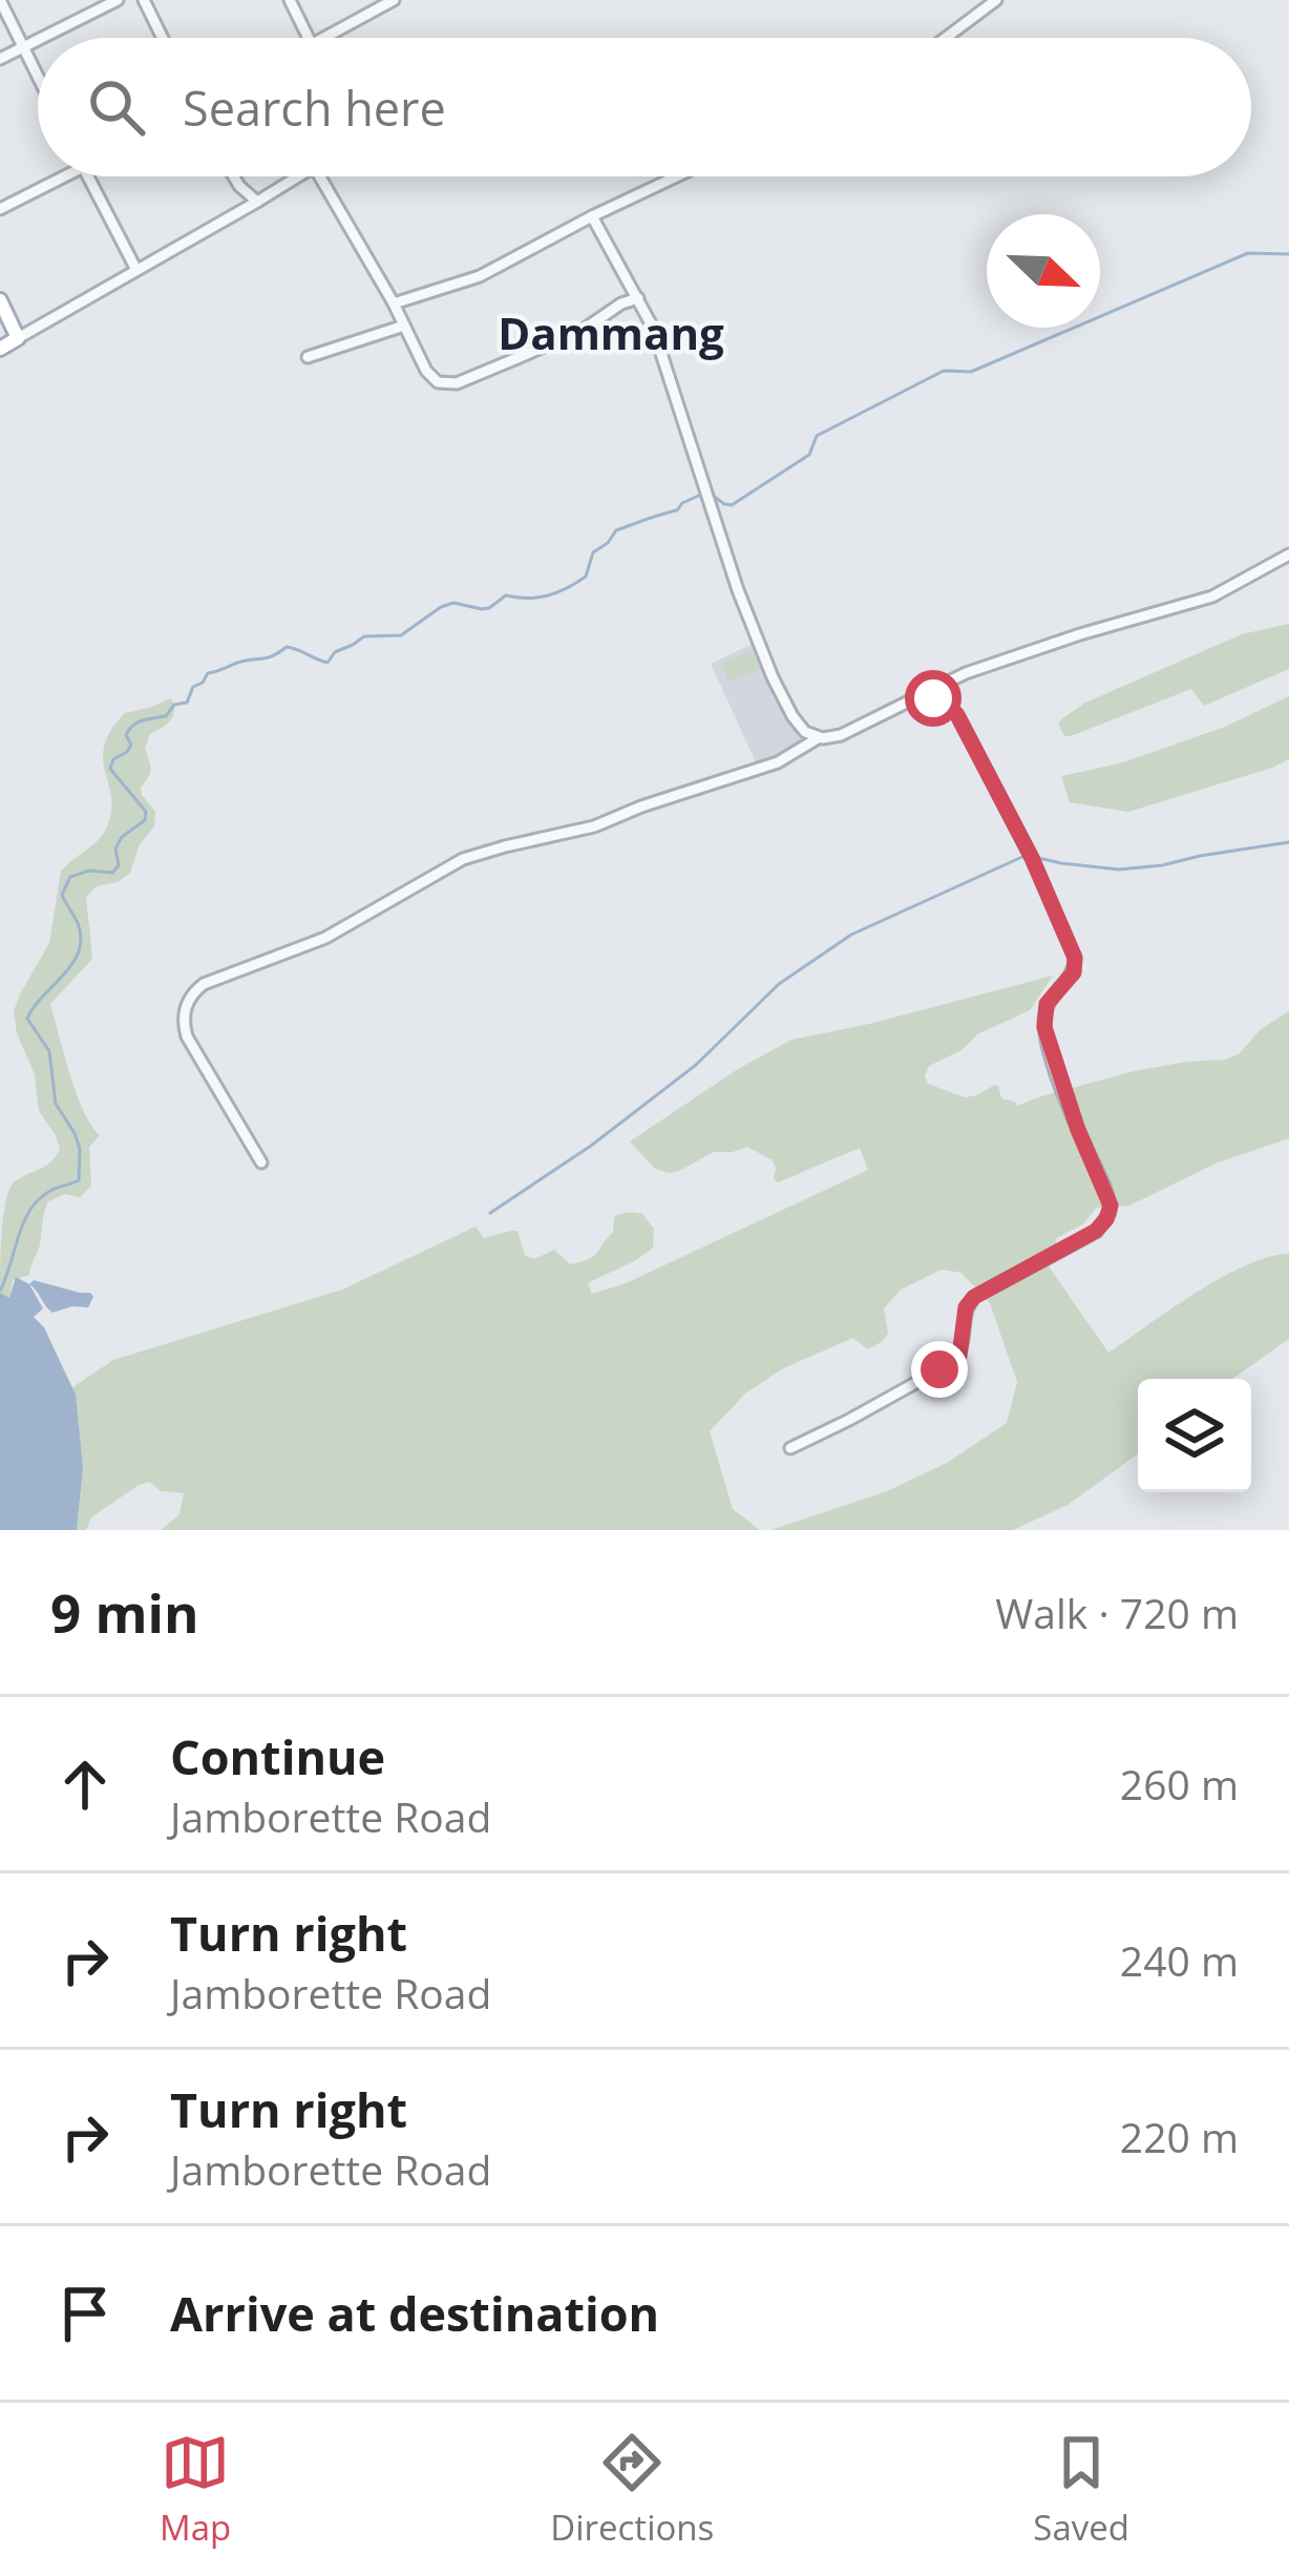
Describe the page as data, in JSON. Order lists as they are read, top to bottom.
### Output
{
  "districts": ["Dammang"],
  "north": "bottom right",
  "page": {
    "search": "Search here",
    "heading": ["9 min", "Walk · 720 m"],
    "list": [
      ["Continue", "Jamborette Road", "260 m"],
      ["Turn right", "Jamborette Road", "240 m"],
      ["Turn right", "Jamborette Road", "220 m"],
      "Arrive at destination"
    ],
    "nav": ["Map", "Directions", "Saved"]
  }
}
